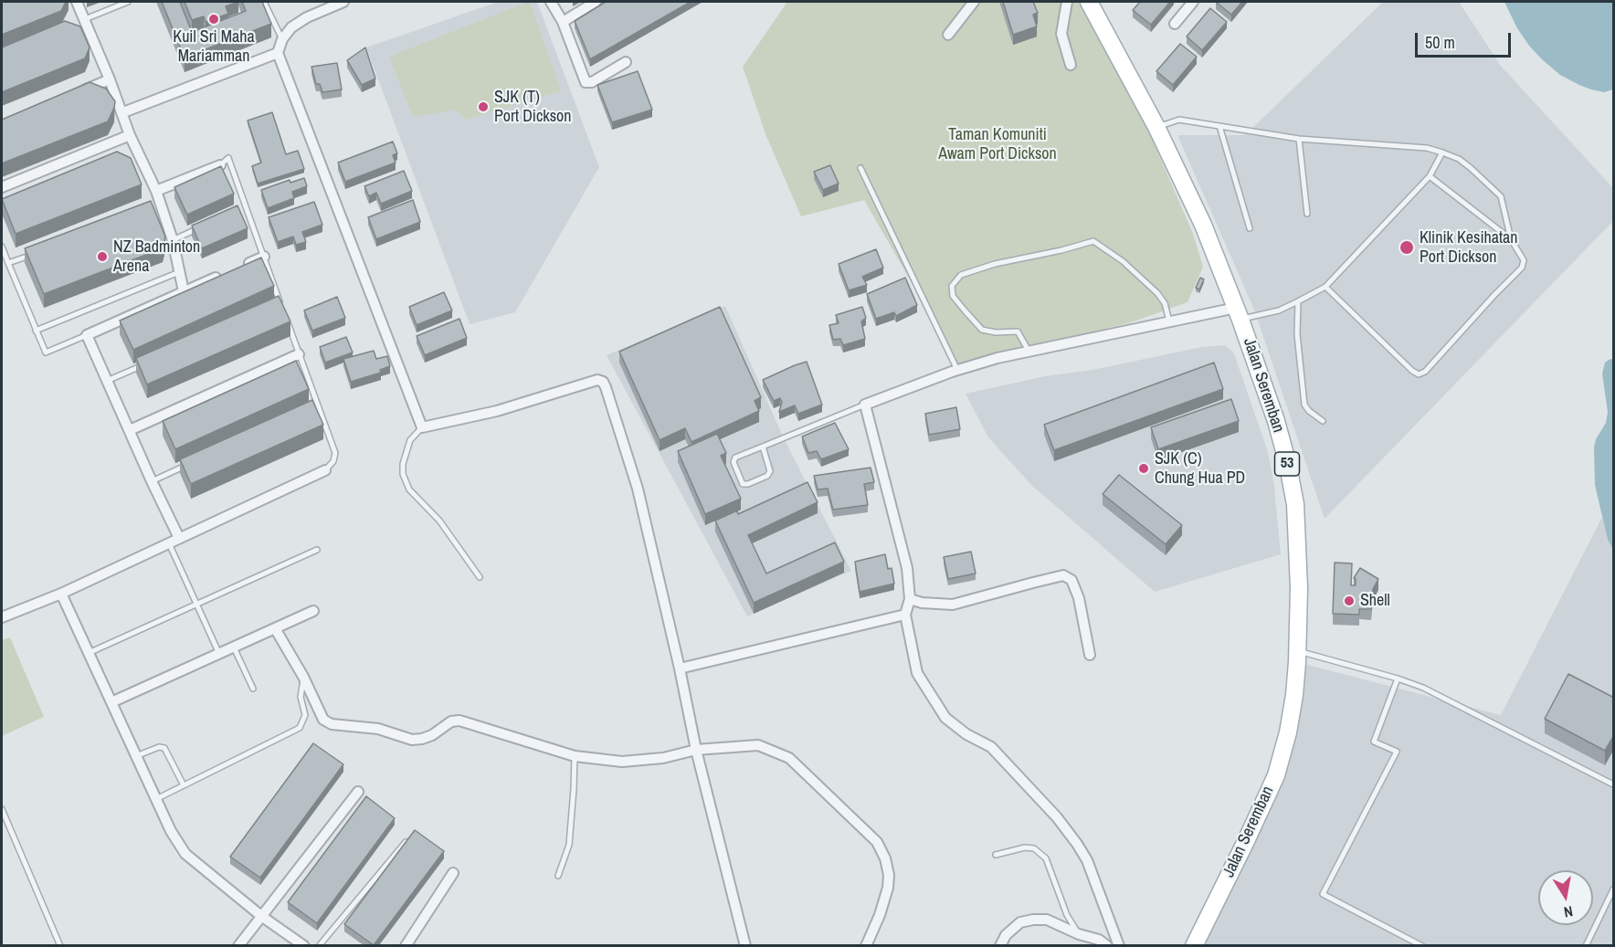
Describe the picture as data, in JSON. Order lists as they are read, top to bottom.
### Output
{
  "streets": {
    "main road": ["Jalan Seremban", "53"]
  },
  "parks": ["Taman Komuniti Awam Port Dickson"],
  "places": [
    "Kuil Sri Maha Mariamman",
    "SJK (T) Port Dickson",
    "Klinik Kesihatan Port Dickson",
    "NZ Badminton Arena",
    "SJK (C) Chung Hua PD",
    "Shell"
  ],
  "scale_bar": "50 m",
  "north": "bottom"
}
